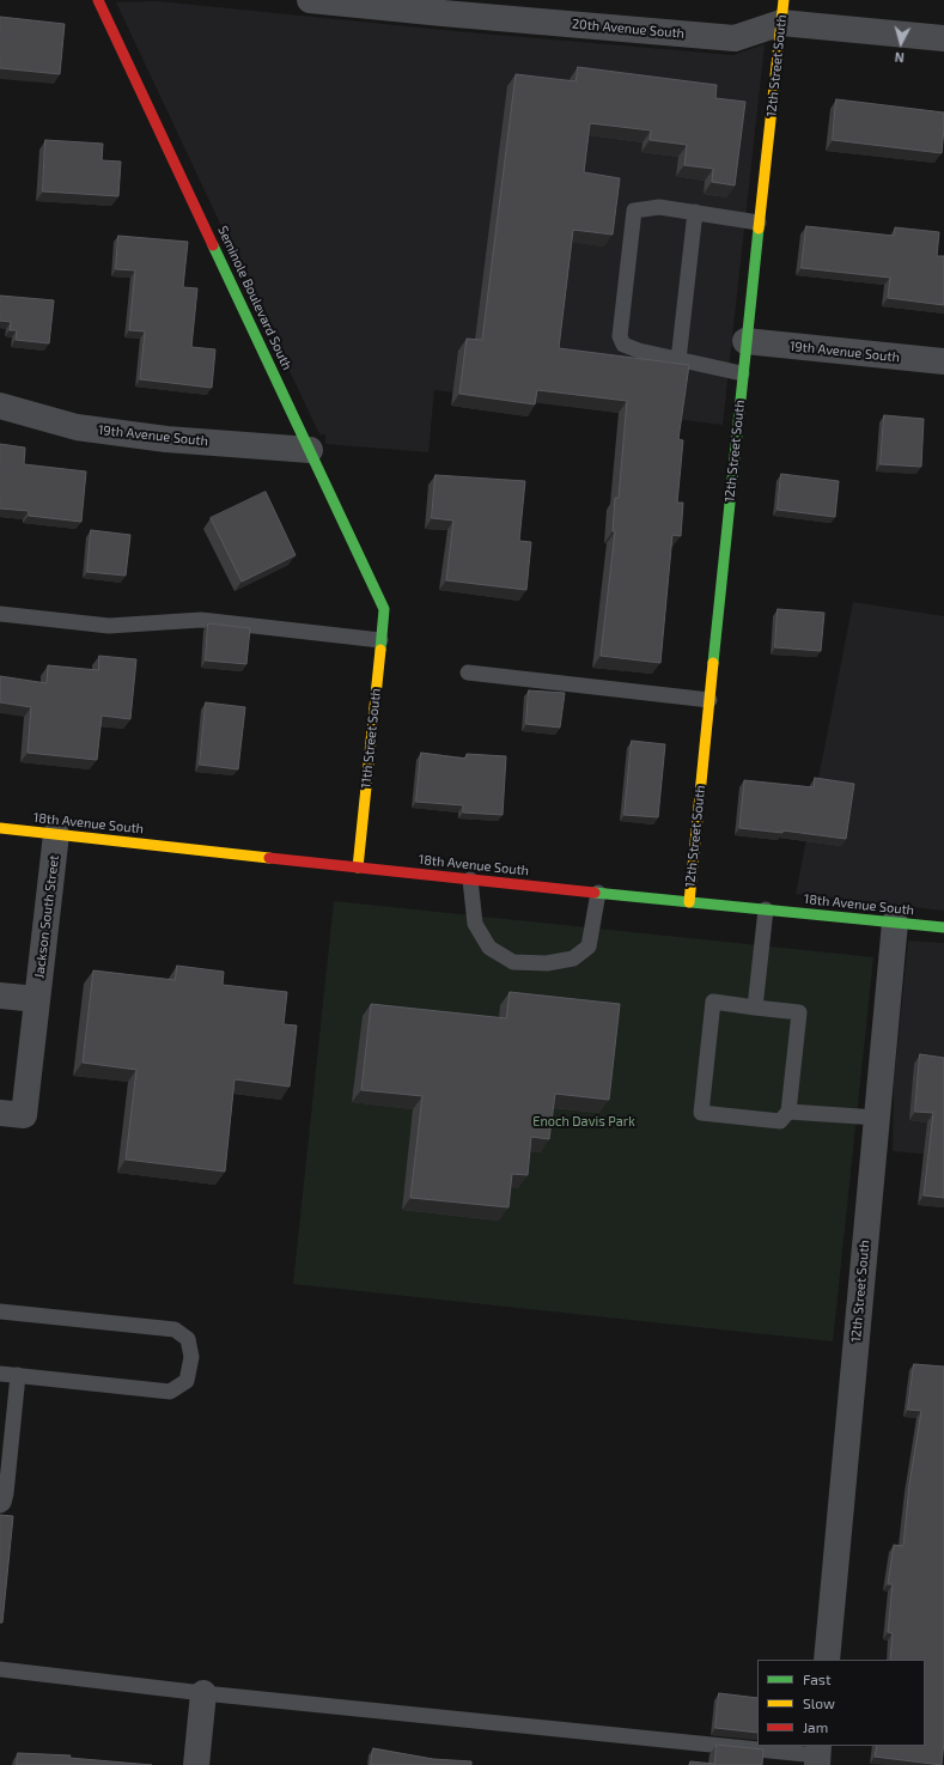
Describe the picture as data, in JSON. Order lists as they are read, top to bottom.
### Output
{
  "streets": {
    "street": [
      "20th Avenue South",
      "12th Street South",
      "Seminole Boulevard South",
      "19th Avenue South",
      "11th Street South",
      "18th Avenue South",
      "Jackson South Street"
    ]
  },
  "crossings": [
    ["20th Avenue South", "12th Street South"],
    ["12th Street South", "19th Avenue South"],
    ["12th Street South", "18th Avenue South"],
    ["Seminole Boulevard South", "19th Avenue South"],
    ["Seminole Boulevard South", "11th Street South"],
    ["11th Street South", "18th Avenue South"],
    ["18th Avenue South", "Jackson South Street"]
  ],
  "parks": ["Enoch Davis Park"],
  "legend": ["Fast", "Slow", "Jam"],
  "north": "bottom"
}
